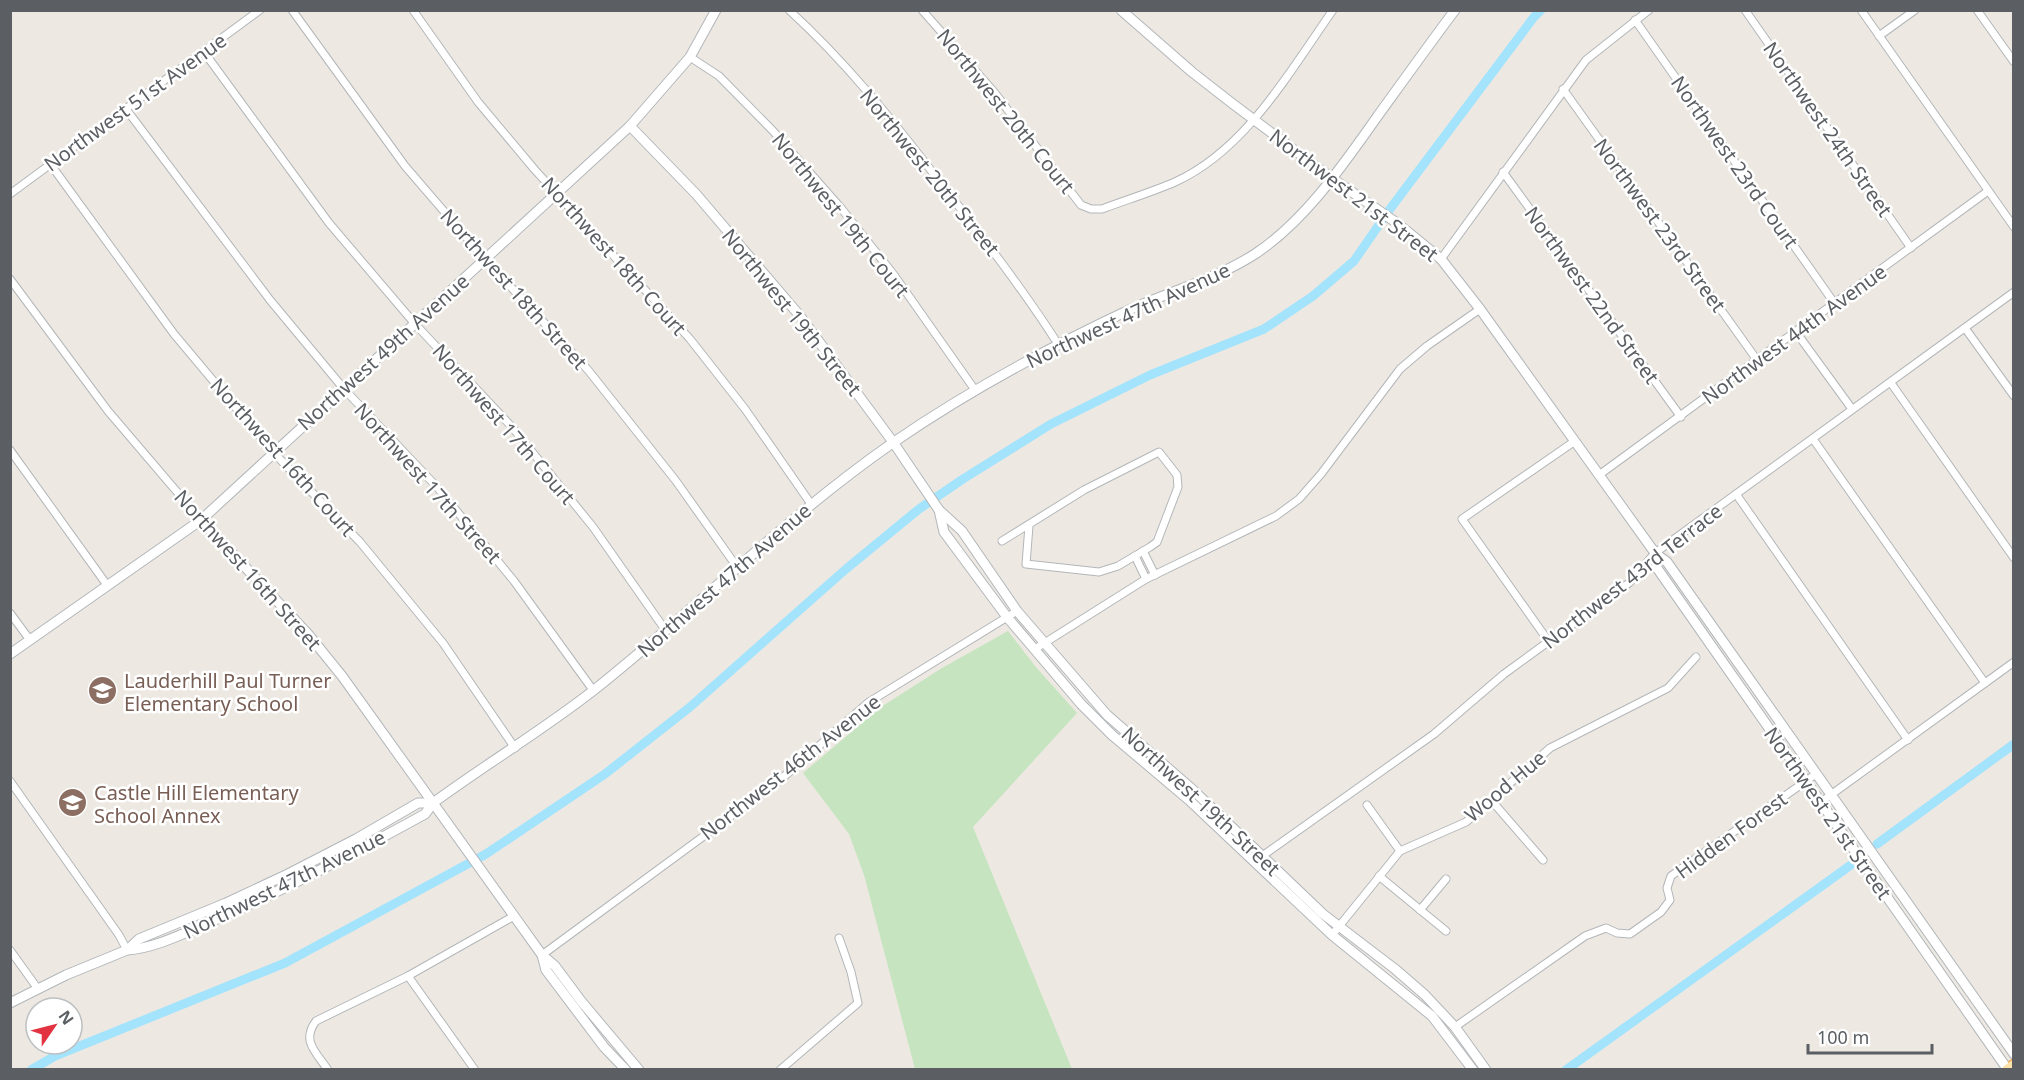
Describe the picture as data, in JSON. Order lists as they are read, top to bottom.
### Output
{
  "streets": {
    "street": [
      "Northwest 51st Avenue",
      "Northwest 20th Court",
      "Northwest 24th Street",
      "Northwest 23rd Court",
      "Northwest 20th Street",
      "Northwest 21st Street",
      "Northwest 19th Court",
      "Northwest 23rd Street",
      "Northwest 18th Court",
      "Northwest 18th Street",
      "Northwest 22nd Street",
      "Northwest 19th Street",
      "Northwest 47th Avenue",
      "Northwest 44th Avenue",
      "Northwest 49th Avenue",
      "Northwest 17th Court",
      "Northwest 16th Court",
      "Northwest 17th Street",
      "Northwest 16th Street",
      "Northwest 43rd Terrace",
      "Northwest 46th Avenue",
      "Wood Hue",
      "Hidden Forest"
    ]
  },
  "crossings": [
    ["Northwest 51st Avenue", "Northwest 17th Court"],
    ["Northwest 51st Avenue", "Northwest 16th Court"],
    ["Northwest 51st Avenue", "Northwest 17th Street"],
    ["Northwest 20th Court", "Northwest 21st Street"],
    ["Northwest 24th Street", "Northwest 44th Avenue"],
    ["Northwest 23rd Court", "Northwest 44th Avenue"],
    ["Northwest 20th Street", "Northwest 47th Avenue"],
    ["Northwest 21st Street", "Northwest 47th Avenue"],
    ["Northwest 21st Street", "Northwest 44th Avenue"],
    ["Northwest 21st Street", "Northwest 43rd Terrace"],
    ["Northwest 21st Street", "Hidden Forest"],
    ["Northwest 19th Court", "Northwest 47th Avenue"],
    ["Northwest 19th Court", "Northwest 49th Avenue"],
    ["Northwest 23rd Street", "Northwest 44th Avenue"],
    ["Northwest 18th Court", "Northwest 47th Avenue"],
    ["Northwest 18th Court", "Northwest 49th Avenue"],
    ["Northwest 18th Street", "Northwest 47th Avenue"],
    ["Northwest 18th Street", "Northwest 49th Avenue"],
    ["Northwest 22nd Street", "Northwest 44th Avenue"],
    ["Northwest 19th Street", "Northwest 47th Avenue"],
    ["Northwest 19th Street", "Northwest 49th Avenue"],
    ["Northwest 19th Street", "Northwest 43rd Terrace"],
    ["Northwest 19th Street", "Northwest 46th Avenue"],
    ["Northwest 19th Street", "Wood Hue"],
    ["Northwest 19th Street", "Hidden Forest"],
    ["Northwest 47th Avenue", "Northwest 17th Court"],
    ["Northwest 47th Avenue", "Northwest 16th Court"],
    ["Northwest 47th Avenue", "Northwest 17th Street"],
    ["Northwest 47th Avenue", "Northwest 16th Street"],
    ["Northwest 49th Avenue", "Northwest 17th Court"],
    ["Northwest 49th Avenue", "Northwest 16th Court"],
    ["Northwest 49th Avenue", "Northwest 17th Street"],
    ["Northwest 49th Avenue", "Northwest 16th Street"],
    ["Northwest 16th Street", "Northwest 46th Avenue"]
  ],
  "places": {
    "school or university": ["Lauderhill Paul Turner Elementary School", "Castle Hill Elementary School Annex"]
  },
  "scale_bar": "100 m",
  "north": "top right"
}
